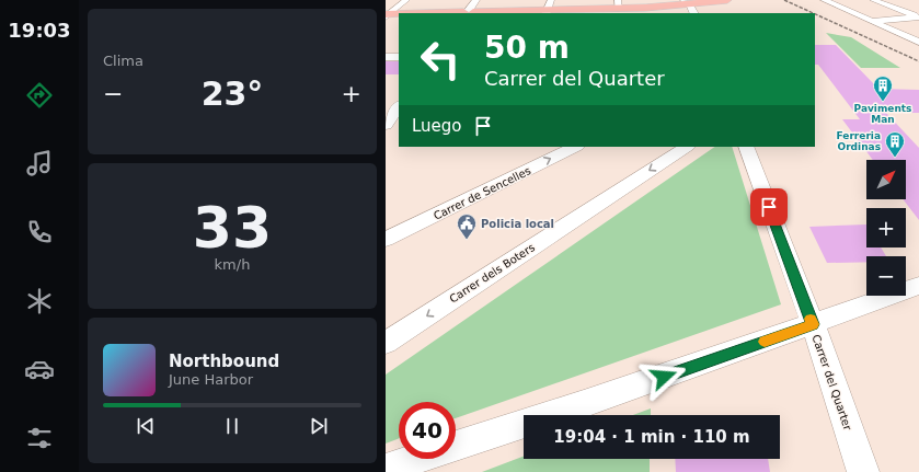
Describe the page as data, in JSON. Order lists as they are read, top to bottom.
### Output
{
  "streets": {
    "street": ["Carrer de Sencelles", "Carrer dels Boters", "Carrer del Quarter"]
  },
  "one_way": ["Carrer de Sencelles"],
  "places": {
    "building": ["Paviments Man", "Ferreria Ordinas"],
    "public building": ["Policia local"]
  },
  "north": "top right",
  "page": {
    "tabs": "19:03",
    "tile": [
      "Clima",
      ["33", "km/h"]
    ],
    "turn": ["50 m", "Carrer del Quarter"],
    "heat": ["−", "23°", "+"],
    "then": "Luego",
    "map_buttons": ["+", "−"],
    "song": ["Northbound", "June Harbor"],
    "limit": "40",
    "trip": "19:04 · 1 min · 110 m"
  }
}
